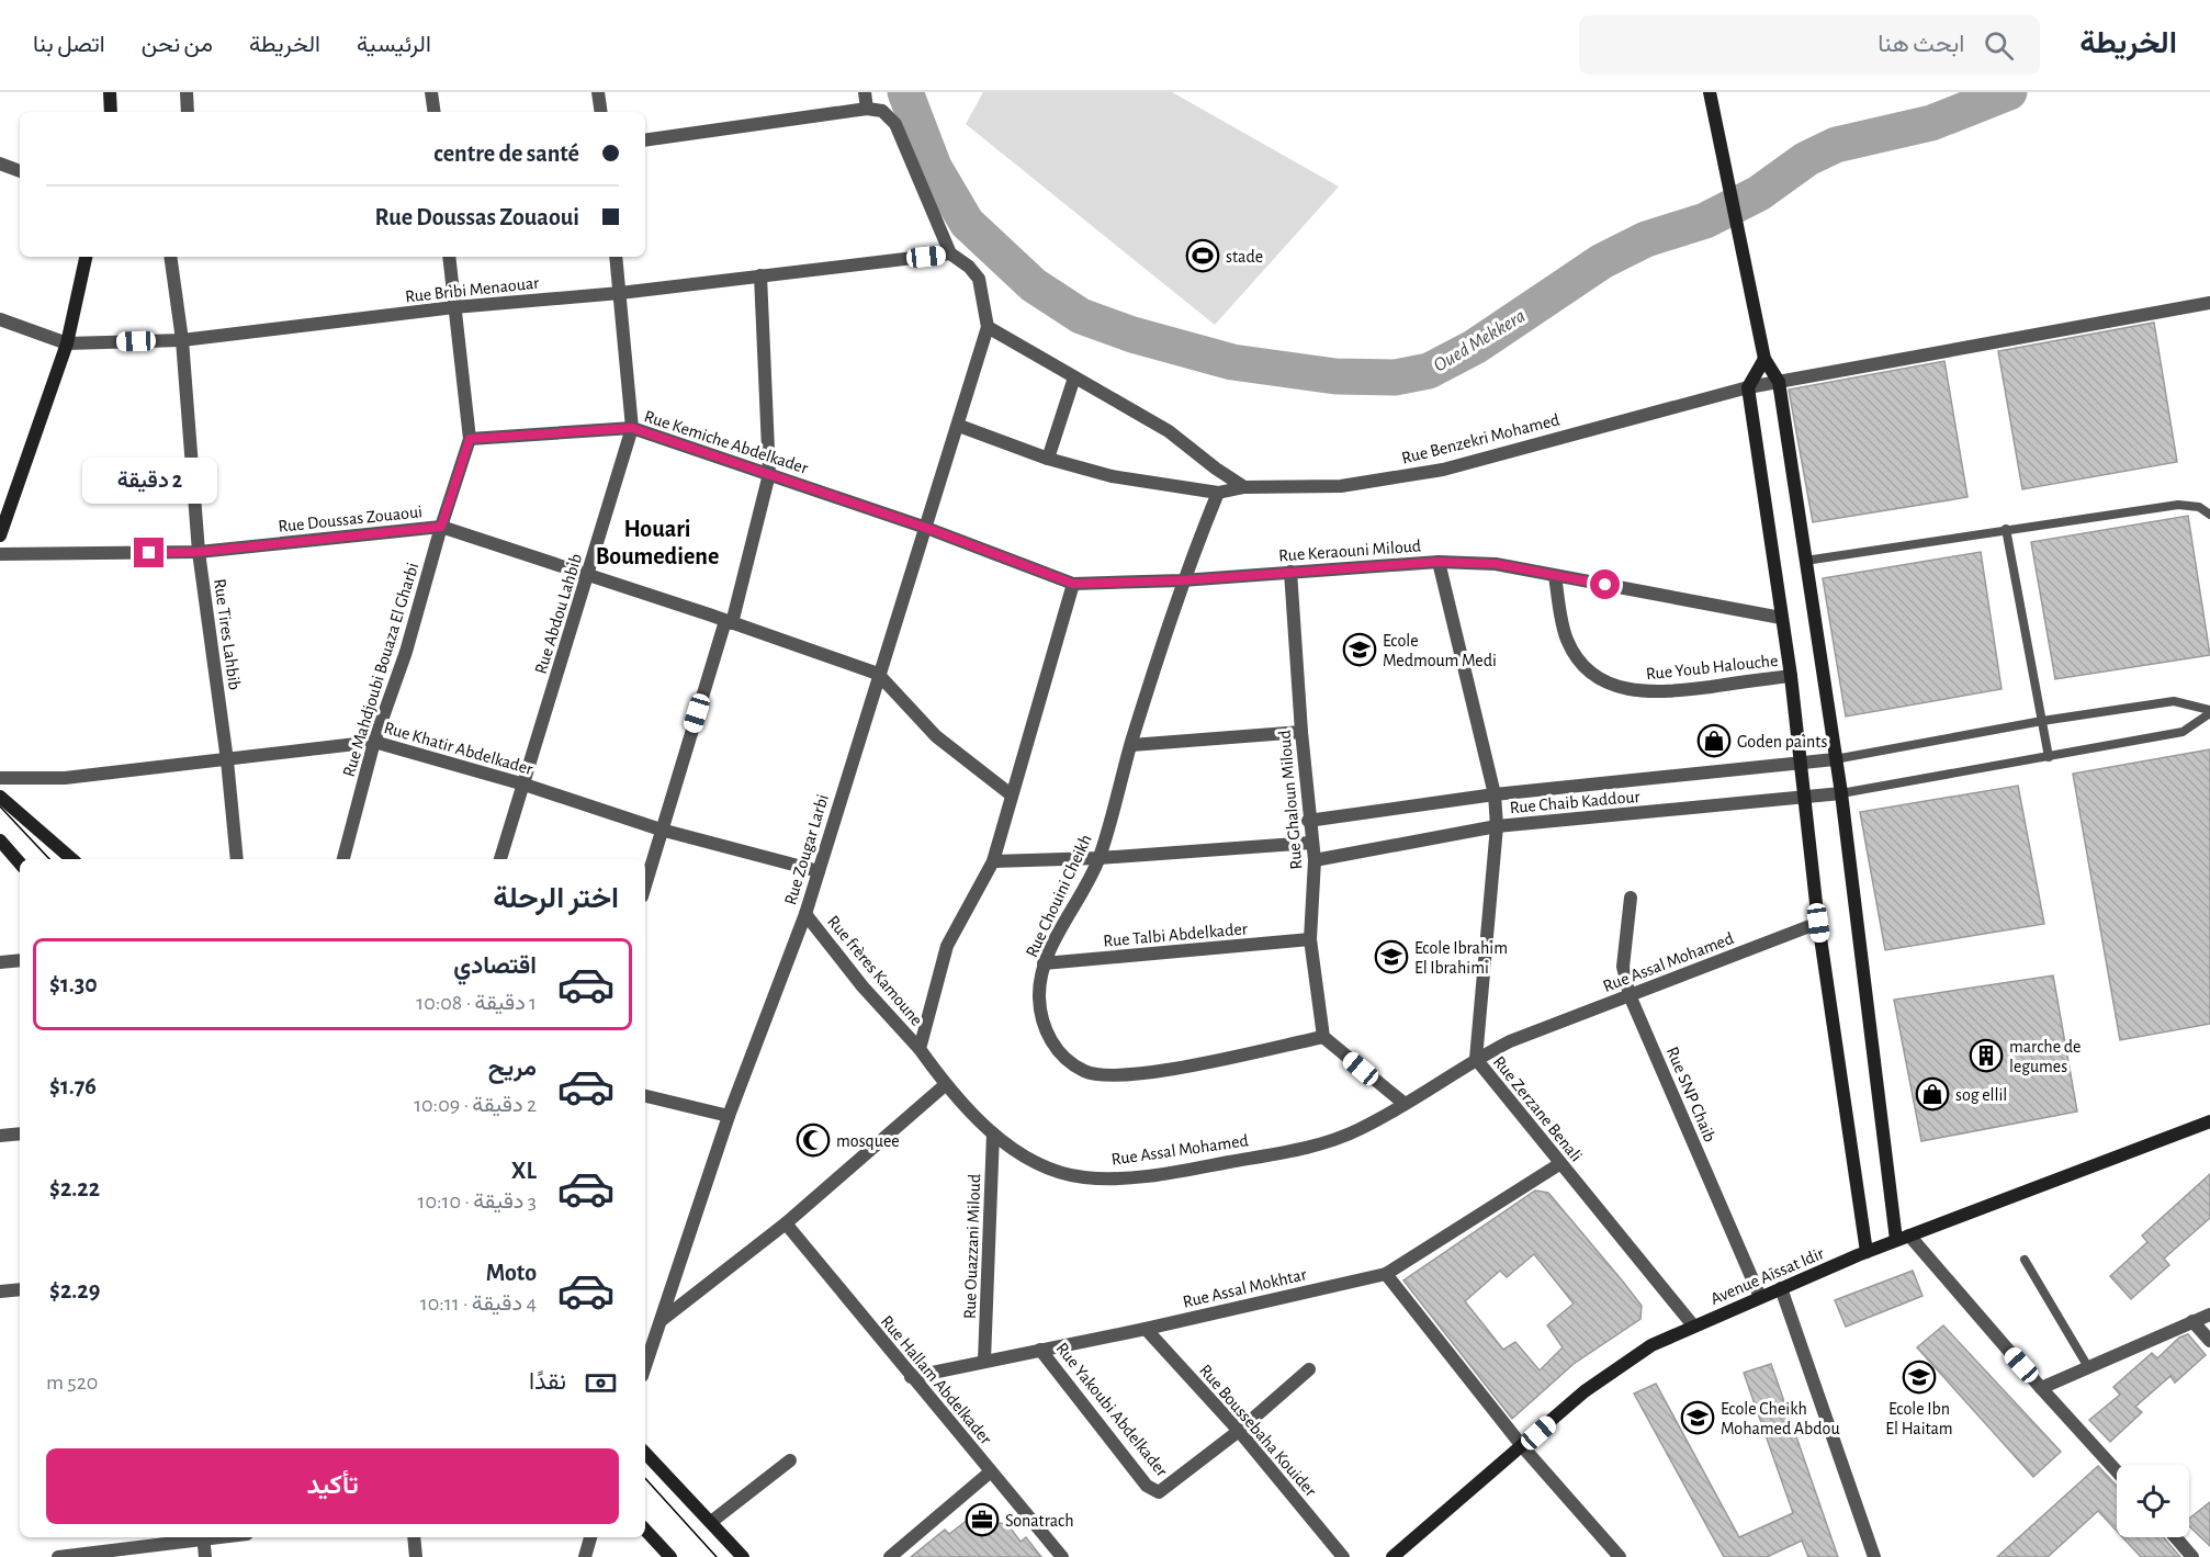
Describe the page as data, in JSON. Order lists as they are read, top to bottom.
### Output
{
  "streets": {
    "street": [
      "Rue Bribi Menaouar",
      "Rue Benzekri Mohamed",
      "Rue Kemiche Abdelkader",
      "Rue Doussas Zouaoui",
      "Rue Keraouni Miloud",
      "Rue Abdou Lahbib",
      "Rue Tires Lahbib",
      "Rue Youb Halouche",
      "Rue Mahdjoubi Bouaza El Gharbi",
      "Rue Khatir Abdelkader",
      "Rue Ghaloun Miloud",
      "Rue Chaib Kaddour",
      "Rue Zougar Larbi",
      "Rue Chouini Cheikh",
      "Rue Talbi Abdelkader",
      "Rue Assal Mohamed",
      "Rue frères Kamoune",
      "Rue SNP Chaib",
      "Rue Zerzane Benali",
      "Rue Ouazzani Miloud",
      "Avenue Aïssat Idir",
      "Rue Assal Mokhtar",
      "Rue Hallam Abdelkader",
      "Rue Yakoubi Abdelkader",
      "Rue Boussebaha Kouider"
    ]
  },
  "crossings": [
    ["Rue Bribi Menaouar", "Rue Abdou Lahbib"],
    ["Rue Bribi Menaouar", "Rue Tires Lahbib"],
    ["Rue Bribi Menaouar", "Rue Mahdjoubi Bouaza El Gharbi"],
    ["Rue Benzekri Mohamed", "Rue Zougar Larbi"],
    ["Rue Benzekri Mohamed", "Rue Chouini Cheikh"],
    ["Rue Kemiche Abdelkader", "Rue Keraouni Miloud"],
    ["Rue Kemiche Abdelkader", "Rue Abdou Lahbib"],
    ["Rue Kemiche Abdelkader", "Rue Mahdjoubi Bouaza El Gharbi"],
    ["Rue Kemiche Abdelkader", "Rue Zougar Larbi"],
    ["Rue Doussas Zouaoui", "Rue Abdou Lahbib"],
    ["Rue Doussas Zouaoui", "Rue Tires Lahbib"],
    ["Rue Doussas Zouaoui", "Rue Mahdjoubi Bouaza El Gharbi"],
    ["Rue Doussas Zouaoui", "Rue Zougar Larbi"],
    ["Rue Keraouni Miloud", "Rue Youb Halouche"],
    ["Rue Keraouni Miloud", "Rue Ghaloun Miloud"],
    ["Rue Keraouni Miloud", "Rue Zougar Larbi"],
    ["Rue Keraouni Miloud", "Rue Chouini Cheikh"],
    ["Rue Keraouni Miloud", "Rue Zerzane Benali"],
    ["Rue Abdou Lahbib", "Rue Khatir Abdelkader"],
    ["Rue Tires Lahbib", "Rue Khatir Abdelkader"],
    ["Rue Mahdjoubi Bouaza El Gharbi", "Rue Khatir Abdelkader"],
    ["Rue Khatir Abdelkader", "Rue Zougar Larbi"],
    ["Rue Ghaloun Miloud", "Rue Chaib Kaddour"],
    ["Rue Ghaloun Miloud", "Rue Chouini Cheikh"],
    ["Rue Ghaloun Miloud", "Rue Talbi Abdelkader"],
    ["Rue Chaib Kaddour", "Rue Zerzane Benali"],
    ["Rue Zougar Larbi", "Rue frères Kamoune"],
    ["Rue Chouini Cheikh", "Rue Talbi Abdelkader"],
    ["Rue Assal Mohamed", "Rue frères Kamoune"],
    ["Rue Assal Mohamed", "Rue SNP Chaib"],
    ["Rue Assal Mohamed", "Rue Zerzane Benali"],
    ["Rue Assal Mohamed", "Rue Ouazzani Miloud"],
    ["Rue SNP Chaib", "Avenue Aïssat Idir"],
    ["Rue Zerzane Benali", "Avenue Aïssat Idir"],
    ["Rue Zerzane Benali", "Rue Assal Mokhtar"],
    ["Rue Ouazzani Miloud", "Rue Assal Mokhtar"],
    ["Rue Assal Mokhtar", "Rue Hallam Abdelkader"],
    ["Rue Assal Mokhtar", "Rue Yakoubi Abdelkader"],
    ["Rue Assal Mokhtar", "Rue Boussebaha Kouider"],
    ["Rue Yakoubi Abdelkader", "Rue Boussebaha Kouider"]
  ],
  "districts": ["Houari Boumediene"],
  "water": ["Oued Mekkera"],
  "places": {
    "sports": ["stade"],
    "school or university": [
      "Ecole Medmoum Medi",
      "Ecole Ibrahim El Ibrahimi",
      "Ecole Ibn El Haitam",
      "Ecole Cheikh Mohamed Abdou"
    ],
    "shop": ["Goden paints", "sog ellil"],
    "building": ["marche de legumes"],
    "mosque": ["mosquee"],
    "office": ["Sonatrach"]
  },
  "page": {
    "header": "الخريطة",
    "search": "ابحث هنا",
    "nav": [
      "الرئيسية",
      "الخريطة",
      "من نحن",
      "اتصل بنا"
    ],
    "banner": ["centre de santé", "Rue Doussas Zouaoui"],
    "bubble": "2 دقيقة",
    "heading": "اختر الرحلة",
    "list": [
      {
        "name": "اقتصادي",
        "note": "1 دقيقة · 10:08",
        "value": "$1.30"
      },
      {
        "name": "مريح",
        "note": "2 دقيقة · 10:09",
        "value": "$1.76"
      },
      {
        "name": "XL",
        "note": "3 دقيقة · 10:10",
        "value": "$2.22"
      },
      {
        "name": "Moto",
        "note": "4 دقيقة · 10:11",
        "value": "$2.29"
      }
    ],
    "pay": ["نقدًا", "520 m"],
    "buttons": "تأكيد"
  }
}
